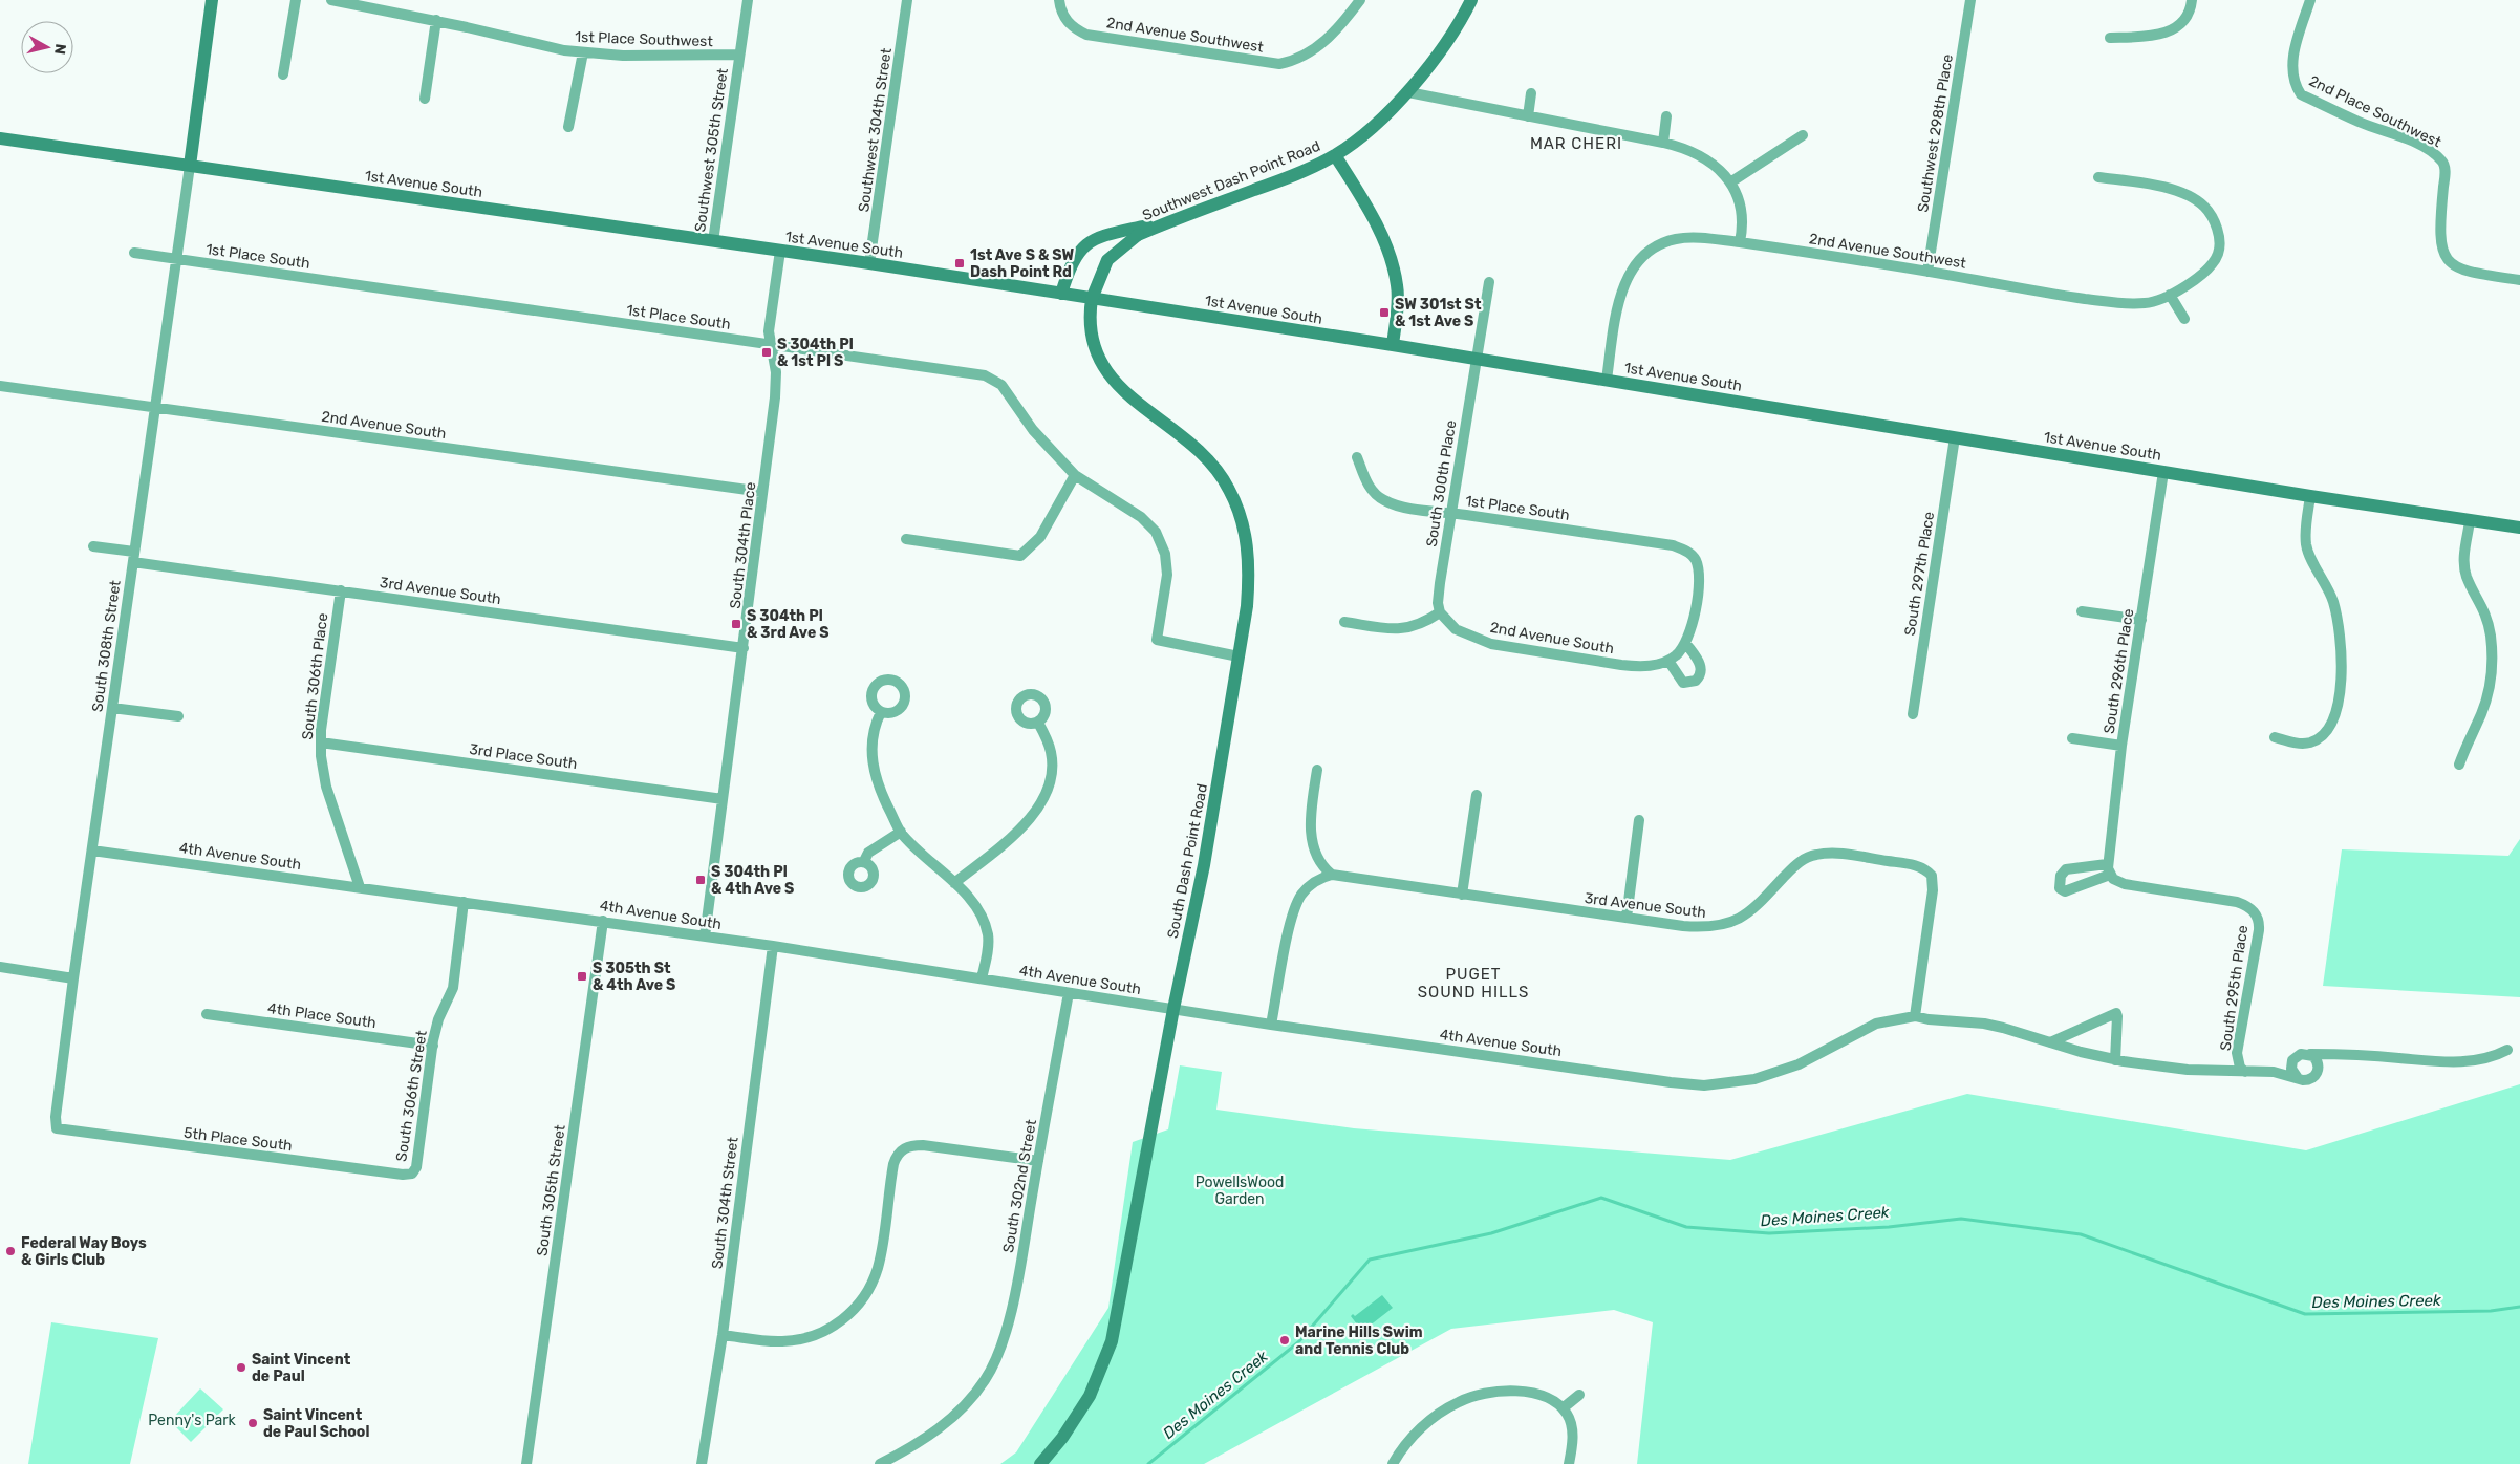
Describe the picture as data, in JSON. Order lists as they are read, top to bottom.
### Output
{
  "streets": {
    "main road": ["Southwest Dash Point Road", "1st Avenue South", "South Dash Point Road"],
    "street": [
      "2nd Avenue Southwest",
      "1st Place Southwest",
      "2nd Place Southwest",
      "Southwest 304th Street",
      "Southwest 298th Place",
      "Southwest 305th Street",
      "1st Place South",
      "2nd Avenue South",
      "South 300th Place",
      "South 304th Place",
      "South 297th Place",
      "3rd Avenue South",
      "South 308th Street",
      "South 296th Place",
      "South 306th Place",
      "3rd Place South",
      "4th Avenue South",
      "South 295th Place",
      "4th Place South",
      "South 306th Street",
      "5th Place South",
      "South 302nd Street",
      "South 305th Street",
      "South 304th Street"
    ]
  },
  "crossings": [
    ["2nd Avenue Southwest", "Southwest 298th Place"],
    ["2nd Avenue Southwest", "1st Avenue South"],
    ["1st Place Southwest", "Southwest 305th Street"],
    ["Southwest 304th Street", "1st Avenue South"],
    ["Southwest 305th Street", "1st Avenue South"],
    ["Southwest Dash Point Road", "South Dash Point Road"],
    ["1st Avenue South", "South 300th Place"],
    ["1st Avenue South", "South 304th Place"],
    ["1st Avenue South", "South 297th Place"],
    ["1st Avenue South", "South 308th Street"],
    ["1st Avenue South", "South 296th Place"],
    ["1st Place South", "South 300th Place"],
    ["1st Place South", "South 304th Place"],
    ["1st Place South", "South 308th Street"],
    ["1st Place South", "South Dash Point Road"],
    ["2nd Avenue South", "South 300th Place"],
    ["2nd Avenue South", "South 304th Place"],
    ["2nd Avenue South", "South 308th Street"],
    ["South 304th Place", "3rd Avenue South"],
    ["South 304th Place", "3rd Place South"],
    ["South 304th Place", "4th Avenue South"],
    ["3rd Avenue South", "South 308th Street"],
    ["3rd Avenue South", "South 306th Place"],
    ["3rd Avenue South", "4th Avenue South"],
    ["South 308th Street", "4th Avenue South"],
    ["South 308th Street", "5th Place South"],
    ["South 296th Place", "South 295th Place"],
    ["South 306th Place", "3rd Place South"],
    ["South 306th Place", "4th Avenue South"],
    ["4th Avenue South", "South Dash Point Road"],
    ["4th Avenue South", "South 295th Place"],
    ["4th Avenue South", "South 306th Street"],
    ["4th Avenue South", "South 302nd Street"],
    ["4th Avenue South", "South 305th Street"],
    ["4th Avenue South", "South 304th Street"],
    ["4th Place South", "South 306th Street"],
    ["South 306th Street", "5th Place South"]
  ],
  "districts": ["MAR CHERI", "PUGET SOUND HILLS"],
  "water": ["Des Moines Creek"],
  "parks": ["PowellsWood Garden", "Penny's Park"],
  "places": {
    "transit": [
      "1st Ave S & SW Dash Point Rd",
      "SW 301st St & 1st Ave S",
      "S 304th Pl & 1st Pl S",
      "S 304th Pl & 3rd Ave S",
      "S 304th Pl & 4th Ave S",
      "S 305th St & 4th Ave S"
    ],
    "other": [
      "Federal Way Boys & Girls Club",
      "Marine Hills Swim and Tennis Club",
      "Saint Vincent de Paul",
      "Saint Vincent de Paul School"
    ]
  },
  "north": "right"
}
